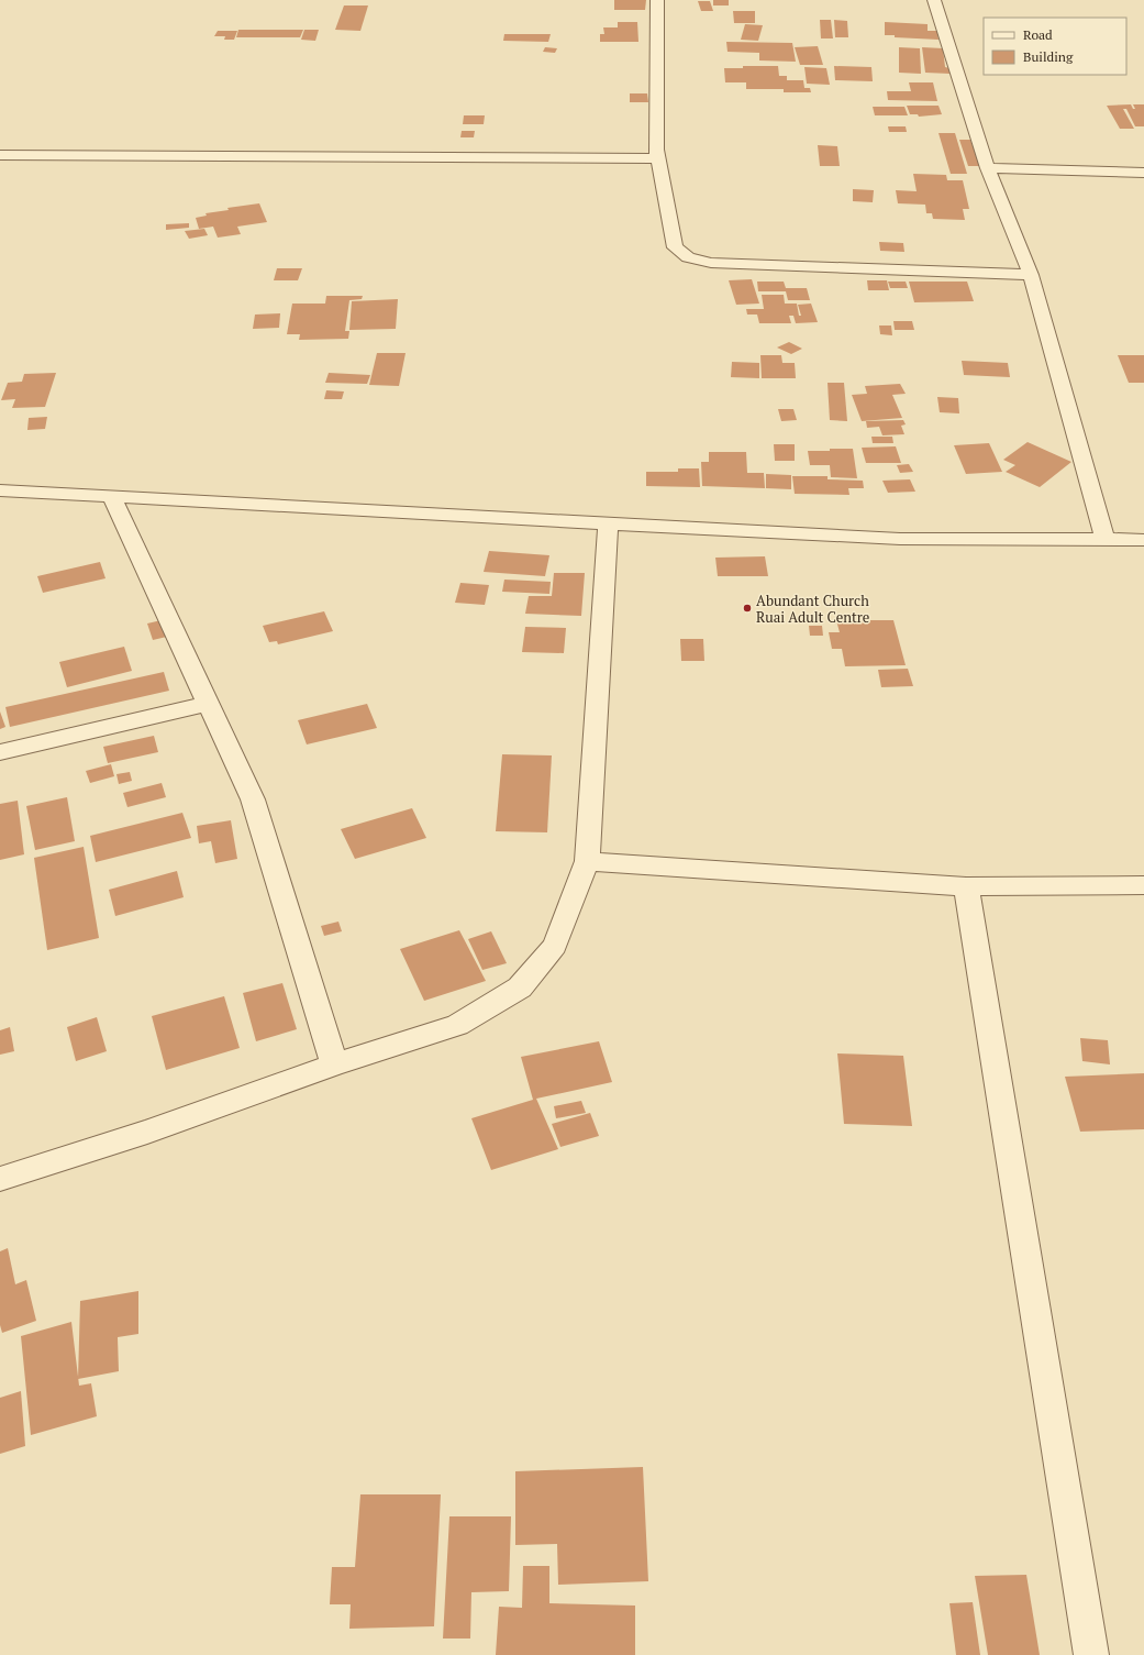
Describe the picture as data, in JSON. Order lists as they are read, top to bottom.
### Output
{
  "places": ["Abundant Church Ruai Adult Centre"],
  "legend": ["Road", "Building"]
}
